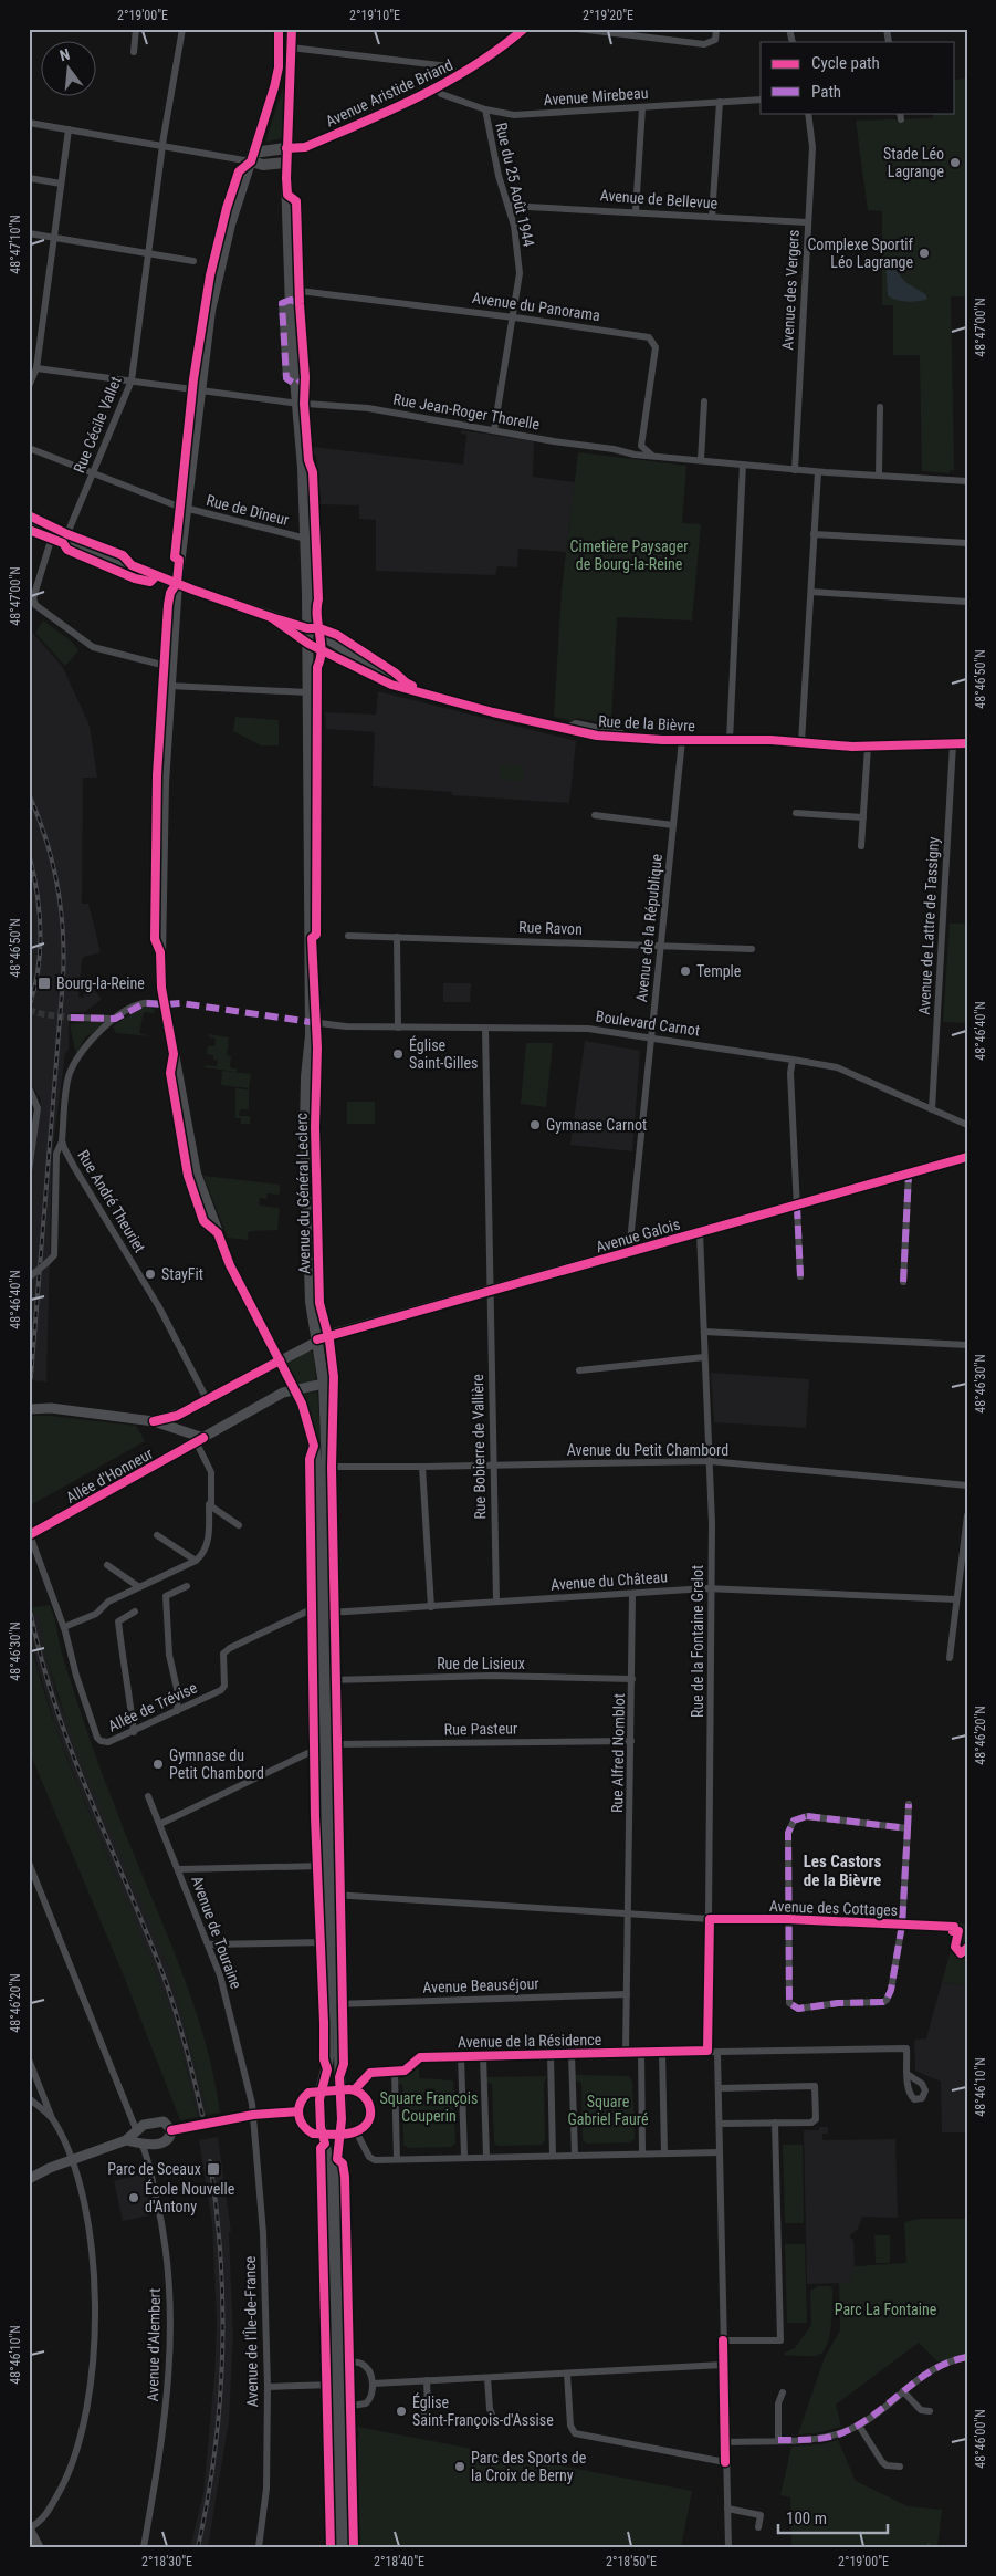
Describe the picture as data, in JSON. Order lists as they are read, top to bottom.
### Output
{
  "streets": {
    "main road": [
      "Avenue Aristide Briand",
      "Rue de la Bièvre",
      "Avenue du Général Leclerc",
      "Avenue Galois",
      "Allée d'Honneur"
    ],
    "street": [
      "Avenue Mirebeau",
      "Rue du 25 Août 1944",
      "Avenue de Bellevue",
      "Avenue des Vergers",
      "Avenue du Panorama",
      "Rue Jean-Roger Thorelle",
      "Rue Cécile Vallet",
      "Rue de Dîneur",
      "Avenue de Lattre de Tassigny",
      "Rue Ravon",
      "Avenue de la République",
      "Boulevard Carnot",
      "Rue André Theuriet",
      "Rue Bobierre de Vallière",
      "Avenue du Petit Chambord",
      "Avenue du Château",
      "Rue de la Fontaine Grelot",
      "Rue de Lisieux",
      "Allée de Trévise",
      "Rue Pasteur",
      "Rue Alfred Nomblot",
      "Avenue des Cottages",
      "Avenue de Touraine",
      "Avenue Beauséjour",
      "Avenue de la Résidence",
      "Avenue de l'Île-de-France",
      "Avenue d'Alembert"
    ]
  },
  "crossings": [
    ["Avenue Aristide Briand", "Avenue Mirebeau"],
    ["Avenue Aristide Briand", "Avenue du Général Leclerc"],
    ["Avenue Mirebeau", "Rue du 25 Août 1944"],
    ["Rue du 25 Août 1944", "Avenue de Bellevue"],
    ["Rue du 25 Août 1944", "Avenue du Panorama"],
    ["Rue du 25 Août 1944", "Rue Jean-Roger Thorelle"],
    ["Avenue de Bellevue", "Avenue des Vergers"],
    ["Avenue des Vergers", "Rue Jean-Roger Thorelle"],
    ["Avenue du Panorama", "Avenue du Général Leclerc"],
    ["Rue Jean-Roger Thorelle", "Rue Cécile Vallet"],
    ["Rue Jean-Roger Thorelle", "Avenue du Général Leclerc"],
    ["Rue Cécile Vallet", "Rue de Dîneur"],
    ["Rue de Dîneur", "Avenue du Général Leclerc"],
    ["Rue de la Bièvre", "Avenue de Lattre de Tassigny"],
    ["Rue de la Bièvre", "Avenue de la République"],
    ["Rue de la Bièvre", "Avenue du Général Leclerc"],
    ["Avenue de Lattre de Tassigny", "Boulevard Carnot"],
    ["Rue Ravon", "Avenue de la République"],
    ["Avenue de la République", "Boulevard Carnot"],
    ["Avenue de la République", "Avenue Galois"],
    ["Boulevard Carnot", "Avenue du Général Leclerc"],
    ["Boulevard Carnot", "Rue Bobierre de Vallière"],
    ["Avenue du Général Leclerc", "Rue André Theuriet"],
    ["Avenue du Général Leclerc", "Avenue Galois"],
    ["Avenue du Général Leclerc", "Avenue du Petit Chambord"],
    ["Avenue du Général Leclerc", "Allée d'Honneur"],
    ["Avenue du Général Leclerc", "Avenue du Château"],
    ["Avenue du Général Leclerc", "Rue de Lisieux"],
    ["Avenue du Général Leclerc", "Allée de Trévise"],
    ["Avenue du Général Leclerc", "Rue Pasteur"],
    ["Avenue du Général Leclerc", "Avenue des Cottages"],
    ["Avenue du Général Leclerc", "Avenue Beauséjour"],
    ["Rue André Theuriet", "Avenue Galois"],
    ["Avenue Galois", "Rue Bobierre de Vallière"],
    ["Avenue Galois", "Rue de la Fontaine Grelot"],
    ["Rue Bobierre de Vallière", "Avenue du Petit Chambord"],
    ["Rue Bobierre de Vallière", "Avenue du Château"],
    ["Avenue du Petit Chambord", "Rue de la Fontaine Grelot"],
    ["Allée d'Honneur", "Allée de Trévise"],
    ["Avenue du Château", "Rue de la Fontaine Grelot"],
    ["Avenue du Château", "Rue Alfred Nomblot"],
    ["Rue de la Fontaine Grelot", "Avenue des Cottages"],
    ["Rue de la Fontaine Grelot", "Avenue de la Résidence"],
    ["Rue de Lisieux", "Rue Alfred Nomblot"],
    ["Rue Pasteur", "Rue Alfred Nomblot"],
    ["Rue Alfred Nomblot", "Avenue des Cottages"],
    ["Rue Alfred Nomblot", "Avenue Beauséjour"],
    ["Rue Alfred Nomblot", "Avenue de la Résidence"],
    ["Avenue de Touraine", "Avenue de l'Île-de-France"]
  ],
  "districts": ["Les Castors de la Bièvre"],
  "parks": [
    "Cimetière Paysager de Bourg-la-Reine",
    "Square François Couperin",
    "Square Gabriel Fauré",
    "Parc La Fontaine"
  ],
  "places": {
    "other": [
      "Stade Léo Lagrange",
      "Complexe Sportif Léo Lagrange",
      "Temple",
      "Église Saint-Gilles",
      "Gymnase Carnot",
      "StayFit",
      "Gymnase du Petit Chambord",
      "École Nouvelle d'Antony",
      "Église Saint-François-d'Assise",
      "Parc des Sports de la Croix de Berny"
    ],
    "transit": ["Bourg-la-Reine", "Parc de Sceaux"]
  },
  "legend": ["Cycle path", "Path"],
  "scale_bar": "100 m",
  "north": "top",
  "coordinates": [
    "2°19'00\"E",
    "2°19'10\"E",
    "2°19'20\"E",
    "48°47'10\"N",
    "48°47'00\"N",
    "48°46'50\"N",
    "48°46'40\"N",
    "48°46'30\"N",
    "48°46'20\"N",
    "48°46'10\"N",
    "48°46'00\"N",
    "2°18'30\"E",
    "2°18'40\"E",
    "2°18'50\"E"
  ]
}
